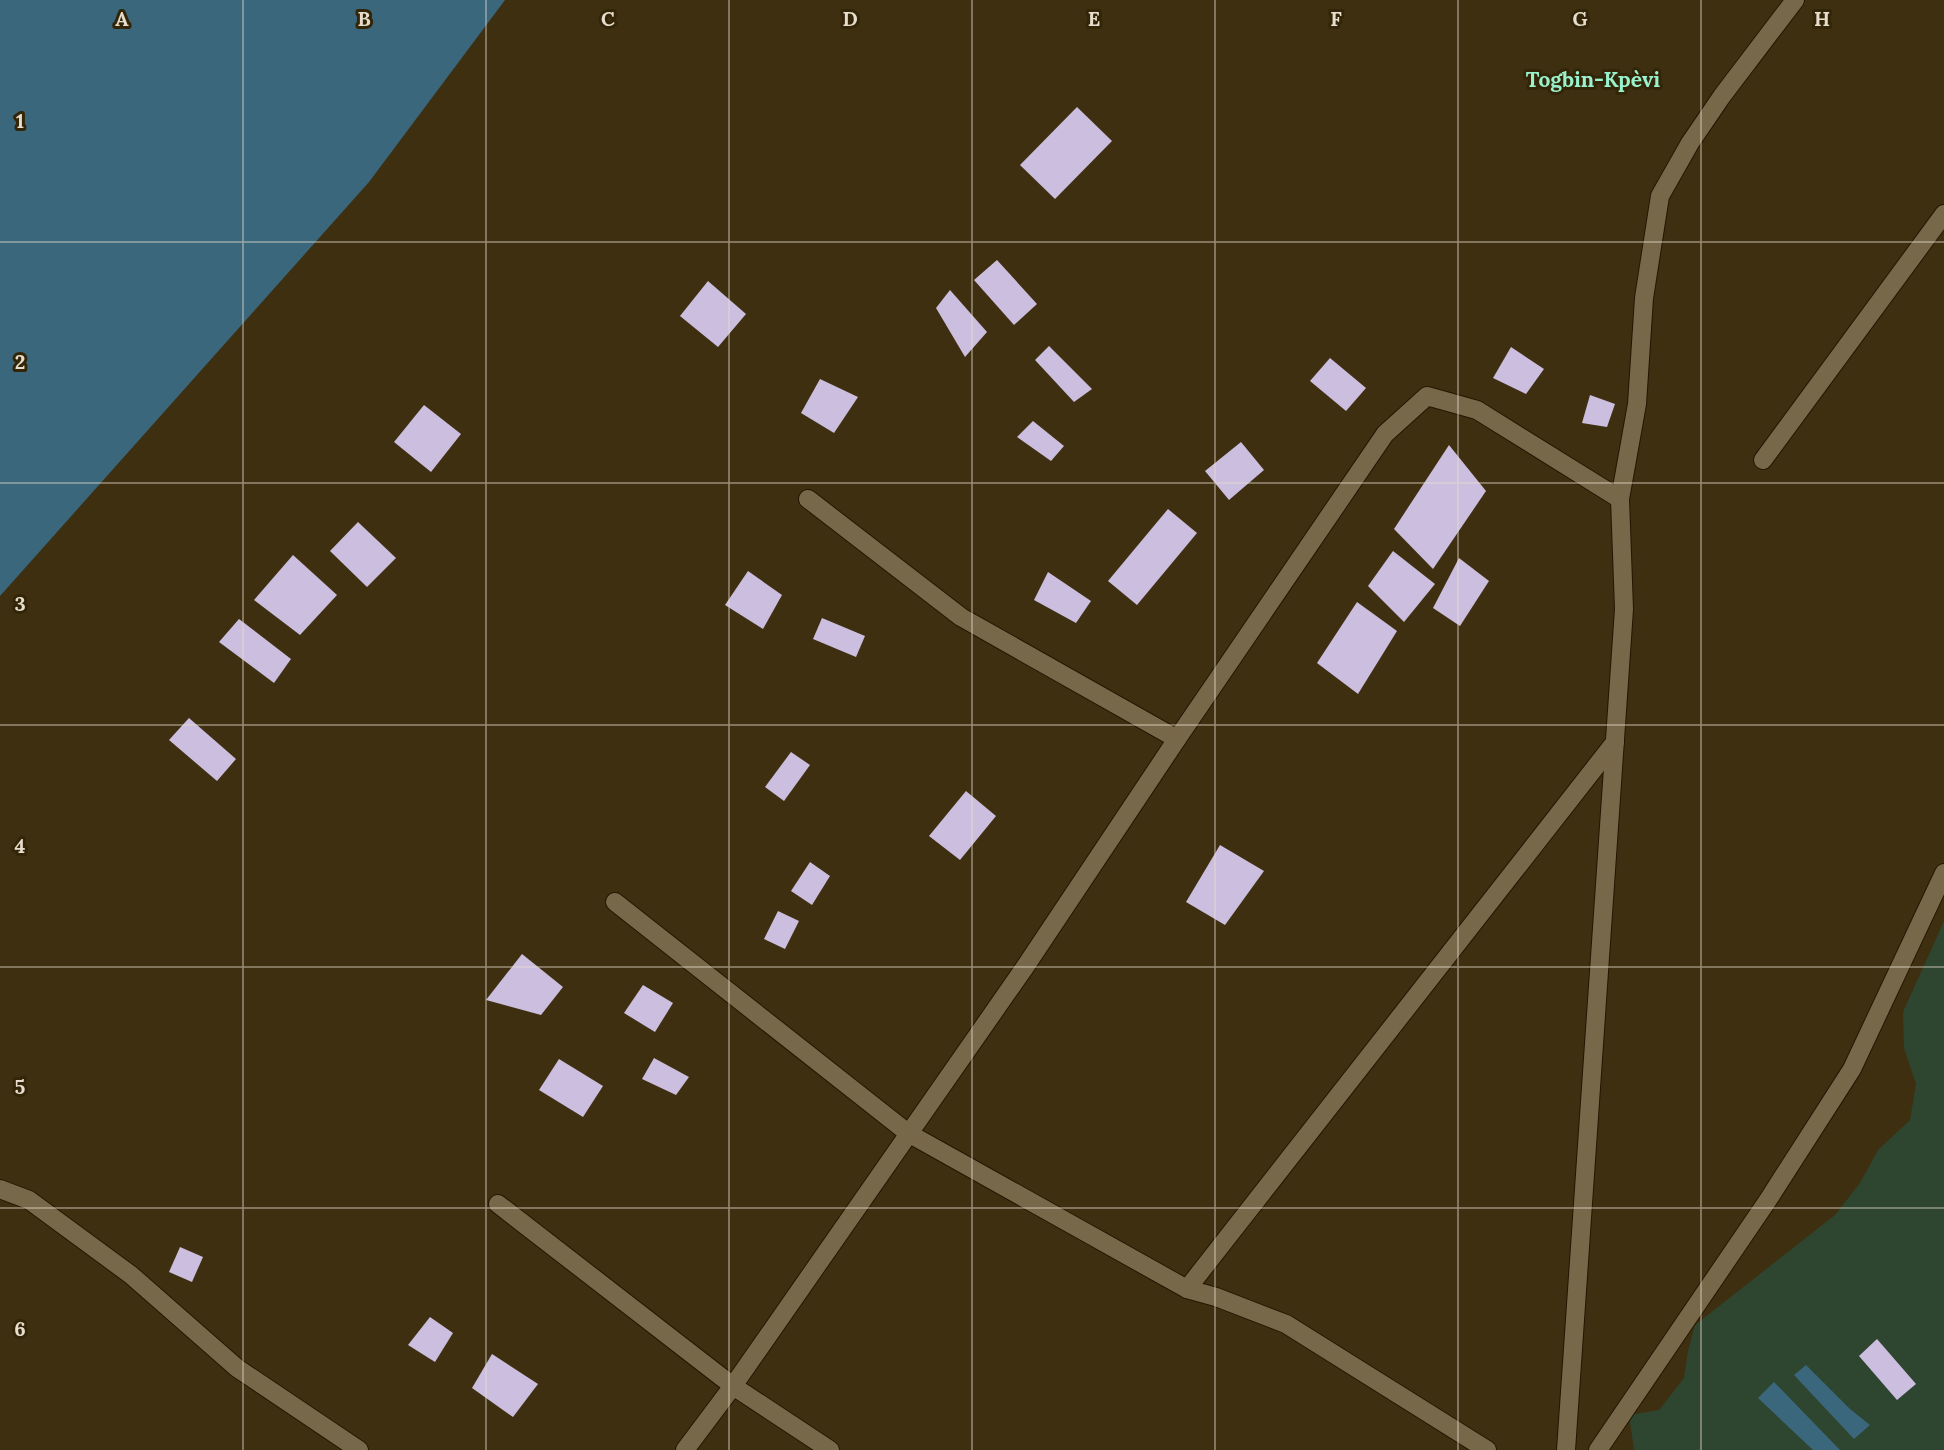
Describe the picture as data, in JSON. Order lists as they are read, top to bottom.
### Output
{
  "districts": ["Togbin-Kpèvi"],
  "grid": {
    "columns": [
      "A",
      "B",
      "C",
      "D",
      "E",
      "F",
      "G",
      "H"
    ],
    "rows": [
      "1",
      "2",
      "3",
      "4",
      "5",
      "6"
    ]
  }
}
